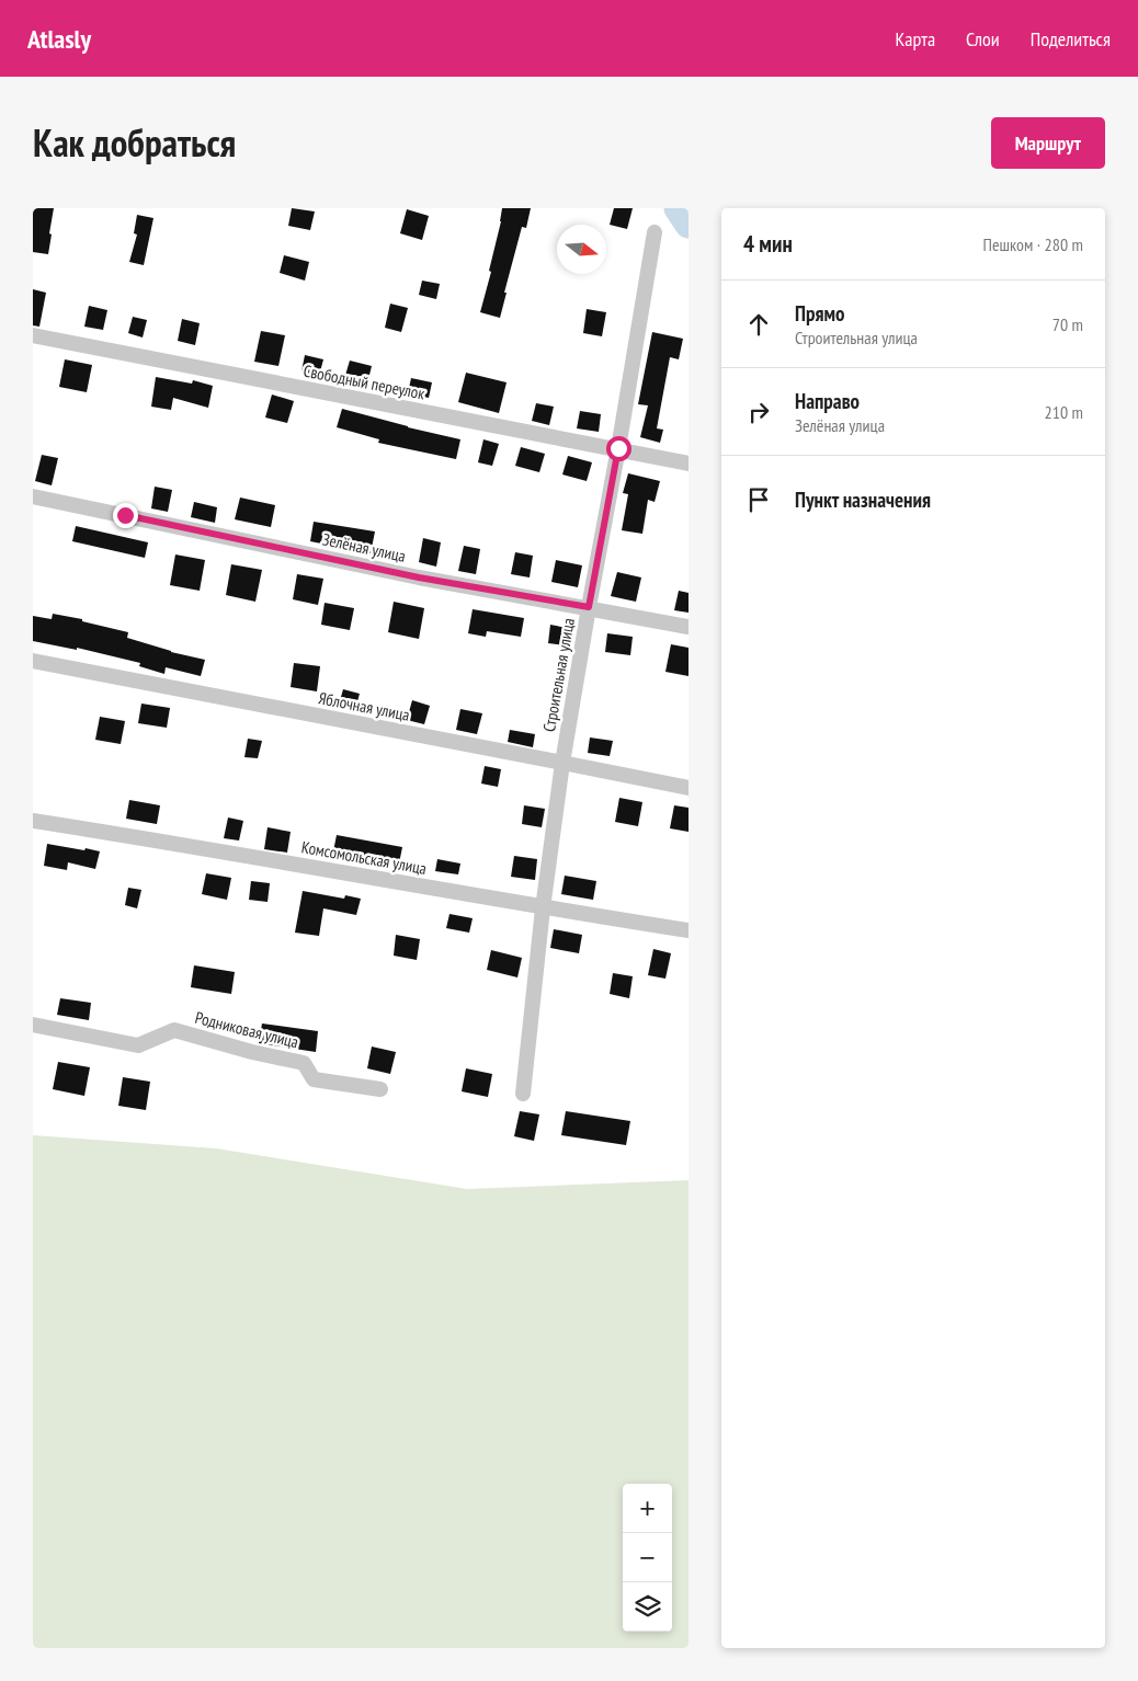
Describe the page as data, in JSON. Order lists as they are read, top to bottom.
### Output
{
  "streets": {
    "street": [
      "Свободный переулок",
      "Зелёная улица",
      "Строительная улица",
      "Яблочная улица",
      "Комсомольская улица",
      "Родниковая улица"
    ]
  },
  "crossings": [
    ["Свободный переулок", "Строительная улица"],
    ["Зелёная улица", "Строительная улица"],
    ["Строительная улица", "Яблочная улица"],
    ["Строительная улица", "Комсомольская улица"]
  ],
  "north": "right",
  "page": {
    "header": "Atlasly",
    "nav": ["Карта", "Слои", "Поделиться"],
    "title": "Как добраться",
    "buttons": "Маршрут",
    "heading": ["4 мин", "Пешком · 280 m"],
    "list": [
      ["Прямо", "Строительная улица", "70 m"],
      ["Направо", "Зелёная улица", "210 m"],
      "Пункт назначения"
    ],
    "map_buttons": ["+", "−"]
  }
}
